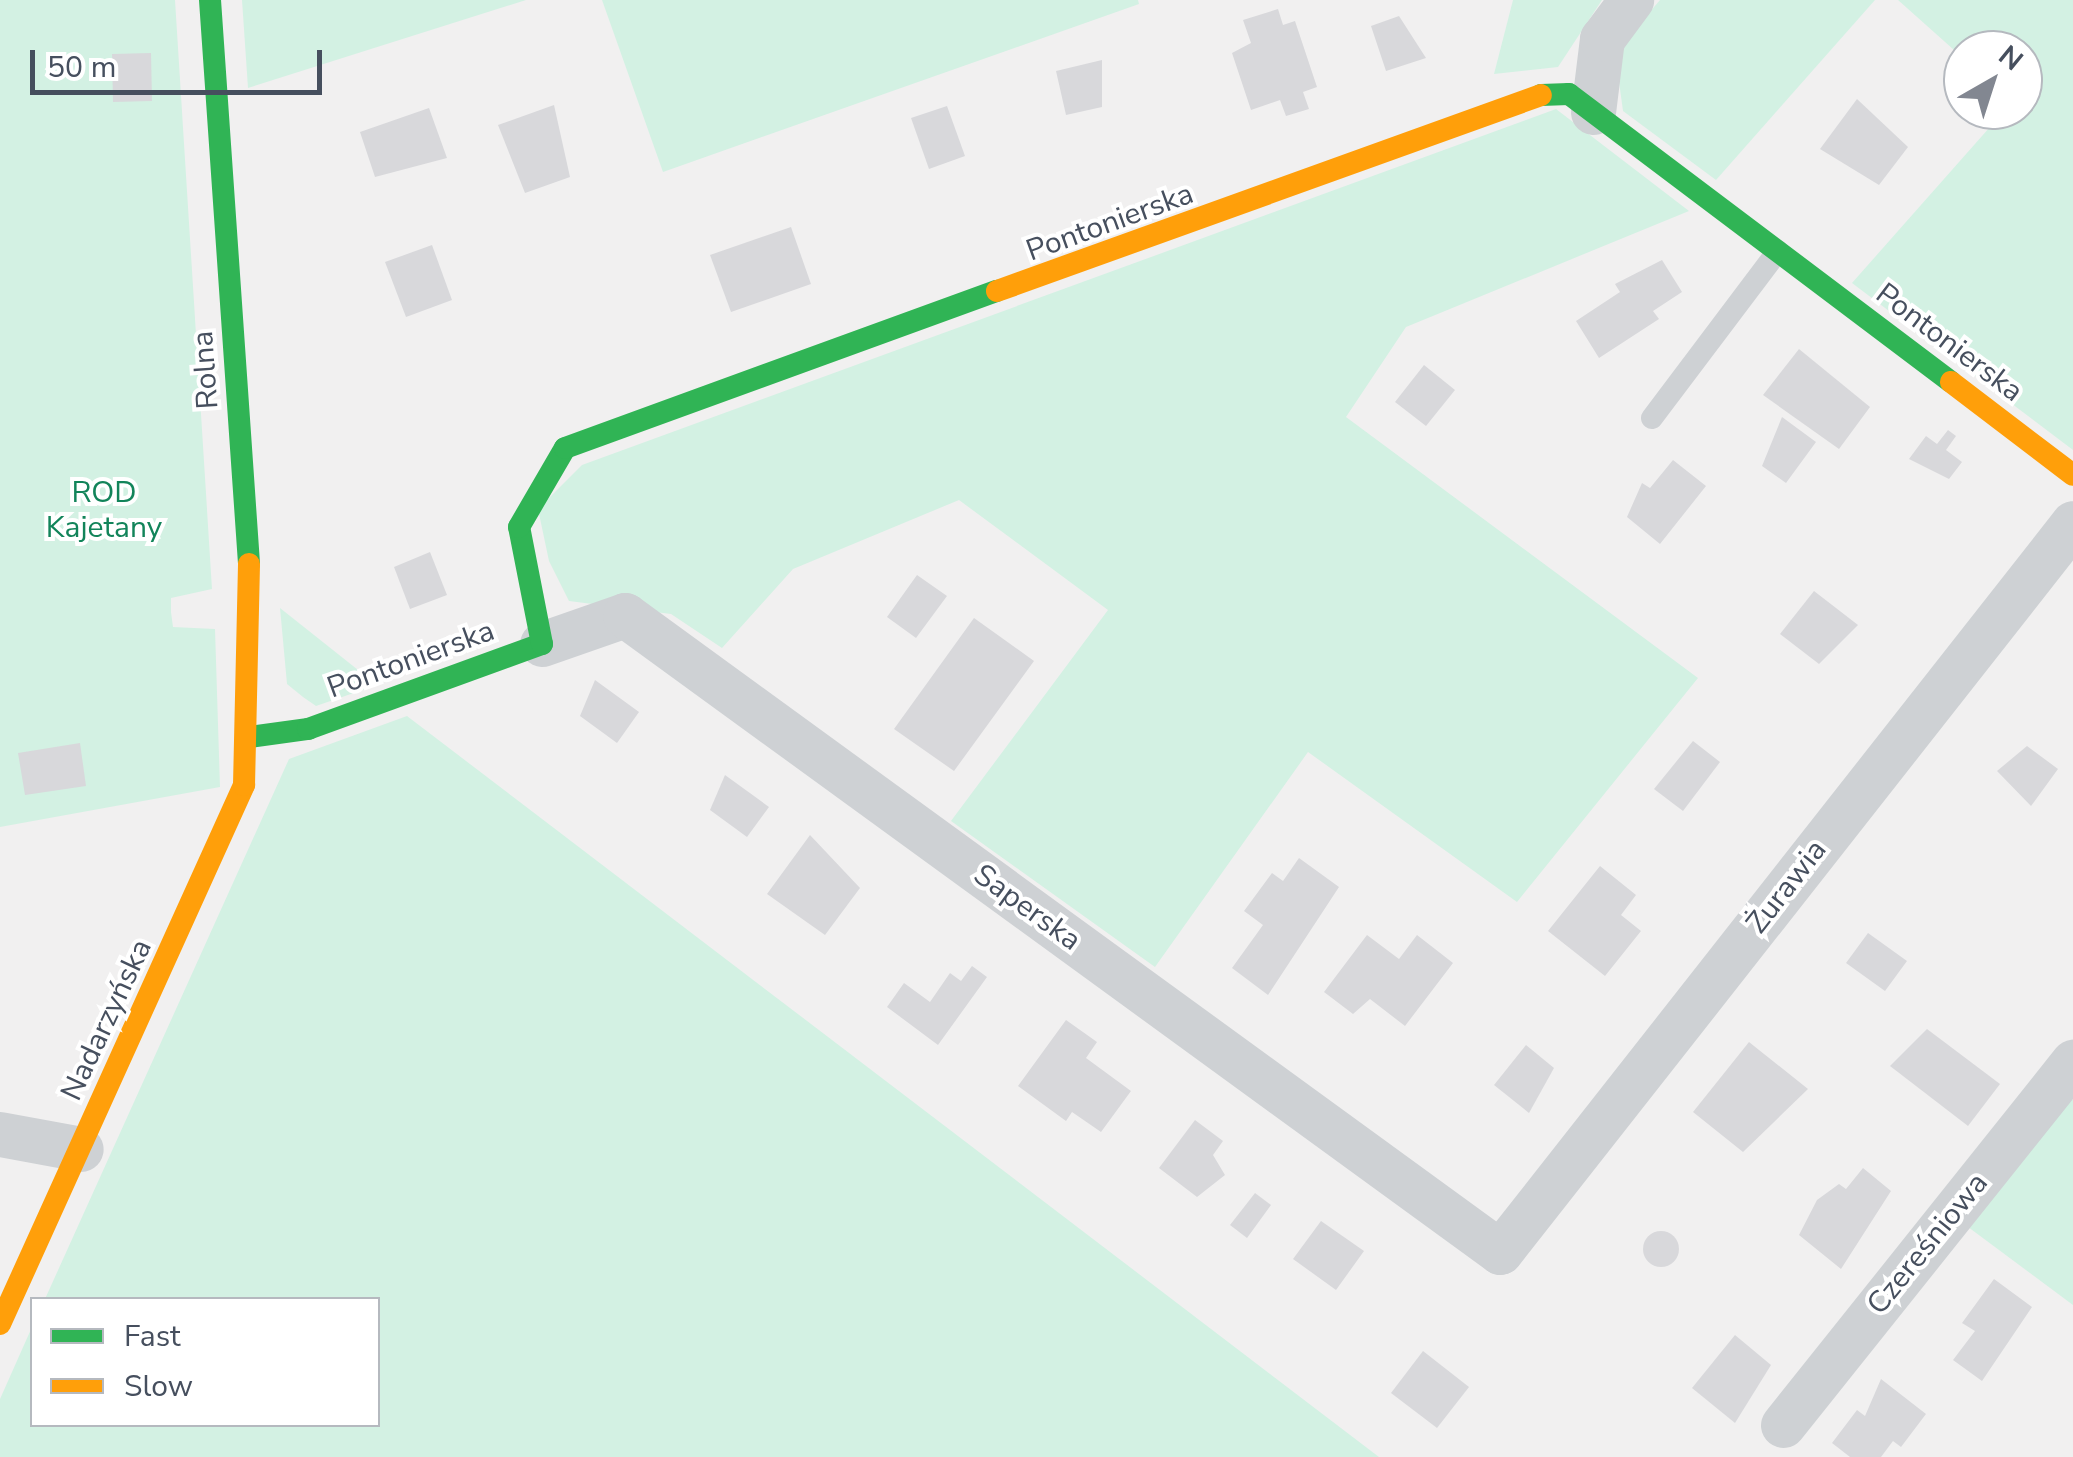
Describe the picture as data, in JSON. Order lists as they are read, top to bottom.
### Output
{
  "streets": {
    "street": [
      "Pontonierska",
      "Rolna",
      "Żurawia",
      "Saperska",
      "Nadarzyńska",
      "Czereśniowa"
    ]
  },
  "crossings": [
    ["Pontonierska", "Rolna"],
    ["Pontonierska", "Saperska"],
    ["Pontonierska", "Nadarzyńska"],
    ["Rolna", "Nadarzyńska"],
    ["Żurawia", "Saperska"]
  ],
  "parks": ["ROD Kajetany"],
  "legend": ["Fast", "Slow"],
  "scale_bar": "50 m",
  "north": "top right"
}
